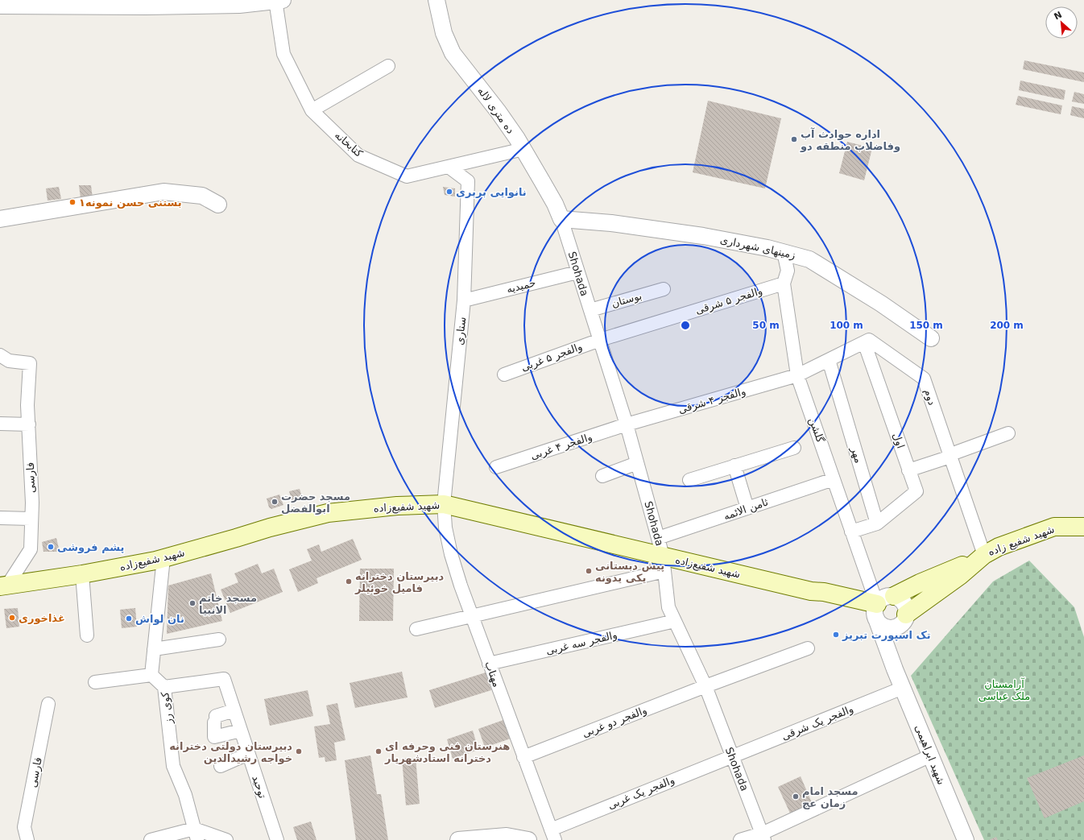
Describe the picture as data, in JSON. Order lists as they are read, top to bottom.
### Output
{
  "streets": {
    "main road": ["شهید شفیع‌زاده", "شهید شفیع زاده"],
    "street": [
      "ده متری لاله",
      "کتابخانه",
      "زمینهای شهرداری",
      "Shohada",
      "حمیدیه",
      "بوستان",
      "والفجر ۵ شرقی",
      "ستاری",
      "والفجر ۵ غربی",
      "دوم",
      "والفجر ۴ شرقی",
      "گلشن",
      "اول",
      "والفجر ۴ غربی",
      "مهر",
      "فارسی",
      "ثامن الائمه",
      "والفجر سه غربی",
      "مهتاب",
      "کوی رز",
      "والفجر دو غربی",
      "والفجر یک شرقی",
      "شهید ابراهیمی",
      "توحید",
      "والفجر یک غربی"
    ]
  },
  "crossings": [
    ["ده متری لاله", "کتابخانه"],
    ["ده متری لاله", "زمینهای شهرداری"],
    ["ده متری لاله", "Shohada"],
    ["کتابخانه", "ستاری"],
    ["زمینهای شهرداری", "Shohada"],
    ["زمینهای شهرداری", "گلشن"],
    ["Shohada", "حمیدیه"],
    ["Shohada", "بوستان"],
    ["Shohada", "والفجر ۵ شرقی"],
    ["Shohada", "والفجر ۵ غربی"],
    ["Shohada", "والفجر ۴ شرقی"],
    ["Shohada", "والفجر ۴ غربی"],
    ["Shohada", "شهید شفیع‌زاده"],
    ["Shohada", "ثامن الائمه"],
    ["Shohada", "والفجر سه غربی"],
    ["Shohada", "والفجر دو غربی"],
    ["Shohada", "والفجر یک شرقی"],
    ["Shohada", "والفجر یک غربی"],
    ["حمیدیه", "ستاری"],
    ["والفجر ۵ شرقی", "والفجر ۵ غربی"],
    ["والفجر ۵ شرقی", "گلشن"],
    ["ستاری", "شهید شفیع‌زاده"],
    ["ستاری", "مهتاب"],
    ["دوم", "اول"],
    ["دوم", "شهید شفیع زاده"],
    ["والفجر ۴ شرقی", "گلشن"],
    ["والفجر ۴ شرقی", "والفجر ۴ غربی"],
    ["گلشن", "شهید شفیع‌زاده"],
    ["گلشن", "ثامن الائمه"],
    ["گلشن", "شهید شفیع زاده"],
    ["گلشن", "شهید ابراهیمی"],
    ["اول", "مهر"],
    ["فارسی", "شهید شفیع‌زاده"],
    ["شهید شفیع‌زاده", "شهید شفیع زاده"],
    ["شهید شفیع‌زاده", "مهتاب"],
    ["شهید شفیع‌زاده", "شهید ابراهیمی"],
    ["شهید شفیع زاده", "شهید ابراهیمی"],
    ["والفجر سه غربی", "مهتاب"],
    ["مهتاب", "والفجر دو غربی"],
    ["مهتاب", "والفجر یک غربی"],
    ["کوی رز", "توحید"],
    ["والفجر یک شرقی", "شهید ابراهیمی"],
    ["والفجر یک شرقی", "والفجر یک غربی"]
  ],
  "parks": ["آرامستان ملک عباسی"],
  "places": [
    "اداره حوادث آب وفاضلاب منطقه دو",
    "نانوایی بربری",
    "بستنی حسن نمونه۱",
    "مسجد حضرت ابوالفضل",
    "پشم فروشی",
    "پیش دبستانی یکی یدونه",
    "دبیرستان دخترانه فامیل خوئیلر",
    "مسجد خاتم الانبیا",
    "غذاخوری",
    "نان لواش",
    "تک اسپورت تبریز",
    "دبیرستان دولتی دخترانه خواجه رشیدالدین",
    "هنرستان فنی وحرفه ای دخترانه استادشهریار",
    "مسجد امام زمان عج"
  ],
  "north": "top left",
  "rings": [
    "50 m",
    "100 m",
    "150 m",
    "200 m"
  ]
}
